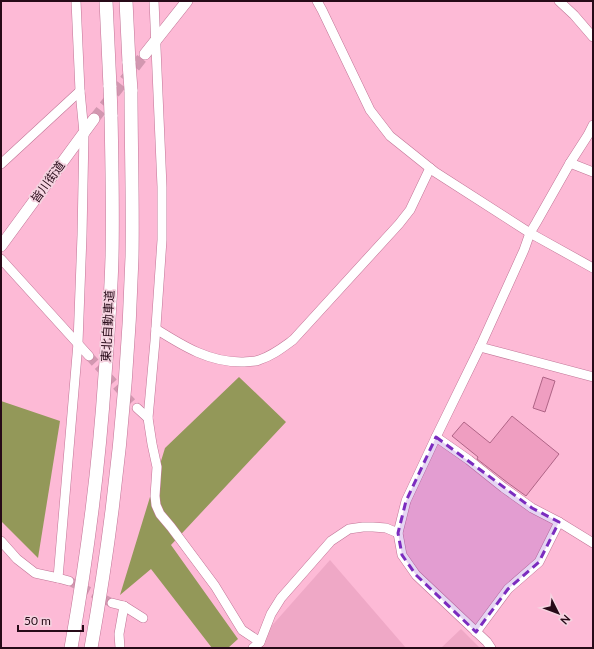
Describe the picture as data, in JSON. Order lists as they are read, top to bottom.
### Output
{
  "streets": {
    "highway": ["東北自動車道"],
    "main road": ["皆川街道"]
  },
  "scale_bar": "50 m",
  "north": "bottom right"
}
